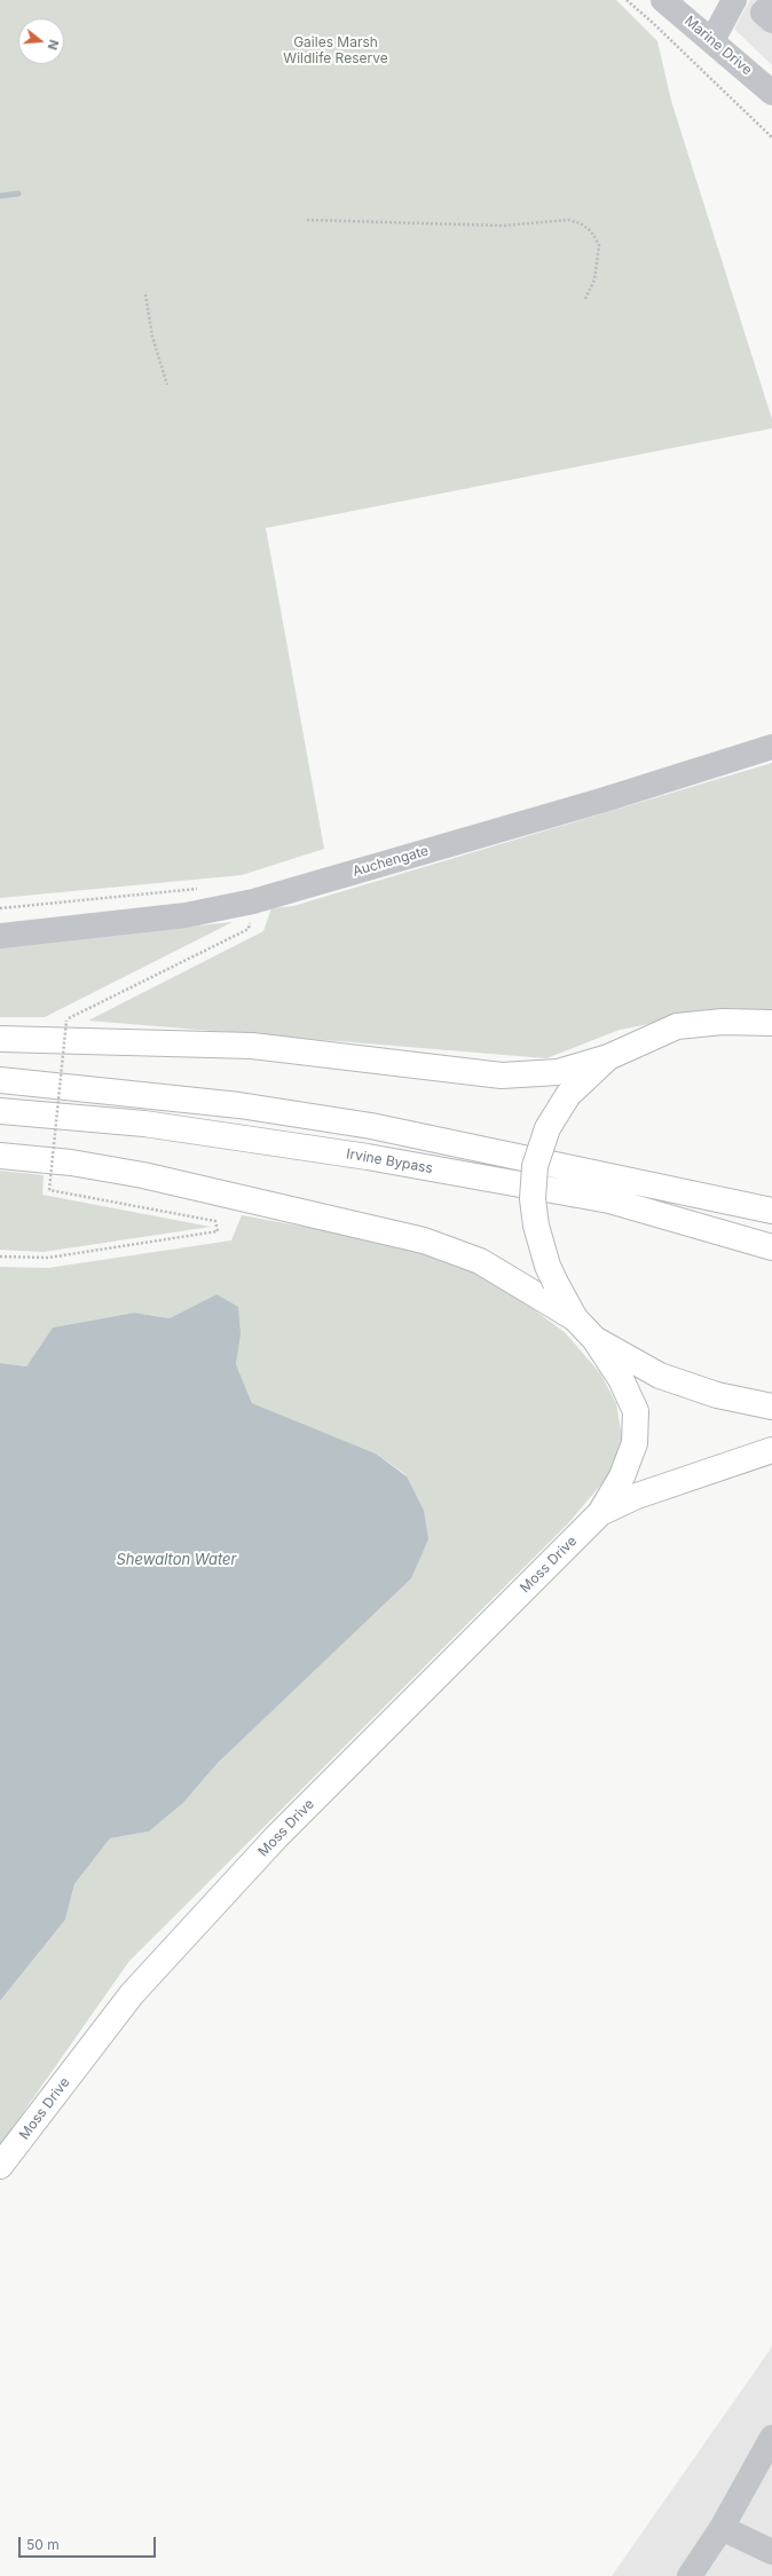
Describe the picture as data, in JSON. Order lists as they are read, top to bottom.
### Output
{
  "streets": {
    "main road": ["Irvine Bypass", "Moss Drive"],
    "street": ["Marine Drive", "Auchengate"]
  },
  "water": ["Shewalton Water"],
  "parks": ["Gailes Marsh Wildlife Reserve"],
  "scale_bar": "50 m",
  "north": "right"
}
